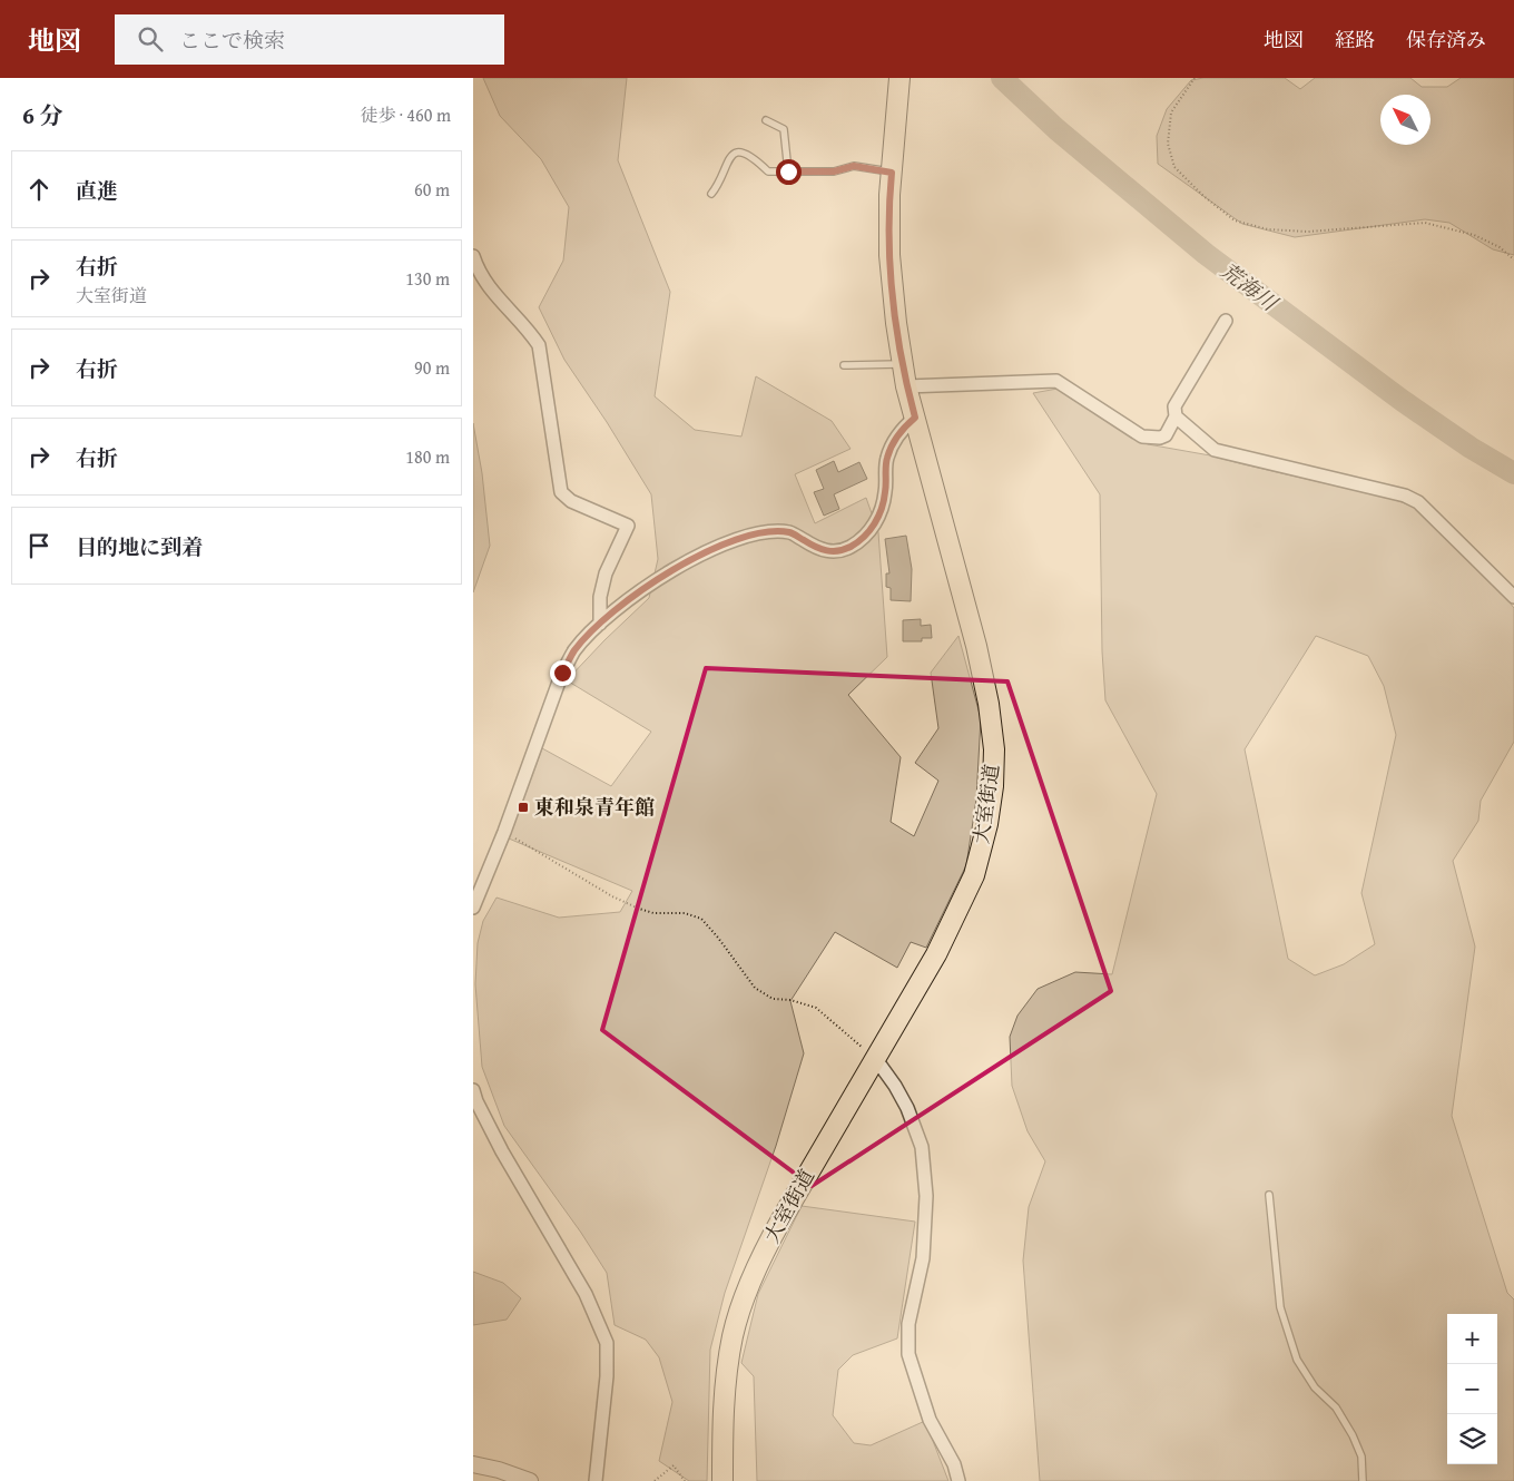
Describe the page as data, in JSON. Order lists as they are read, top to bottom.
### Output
{
  "streets": {
    "main road": ["大室街道"]
  },
  "water": ["荒海川"],
  "places": {
    "transit": ["東和泉青年館"]
  },
  "north": "top left",
  "page": {
    "header": "地図",
    "search": "ここで検索",
    "nav": ["地図", "経路", "保存済み"],
    "heading": ["6 分", "徒歩 · 460 m"],
    "list": [
      ["直進", "60 m"],
      ["右折", "大室街道", "130 m"],
      ["右折", "90 m"],
      ["右折", "180 m"],
      "目的地に到着"
    ],
    "map_buttons": ["+", "−"]
  }
}
